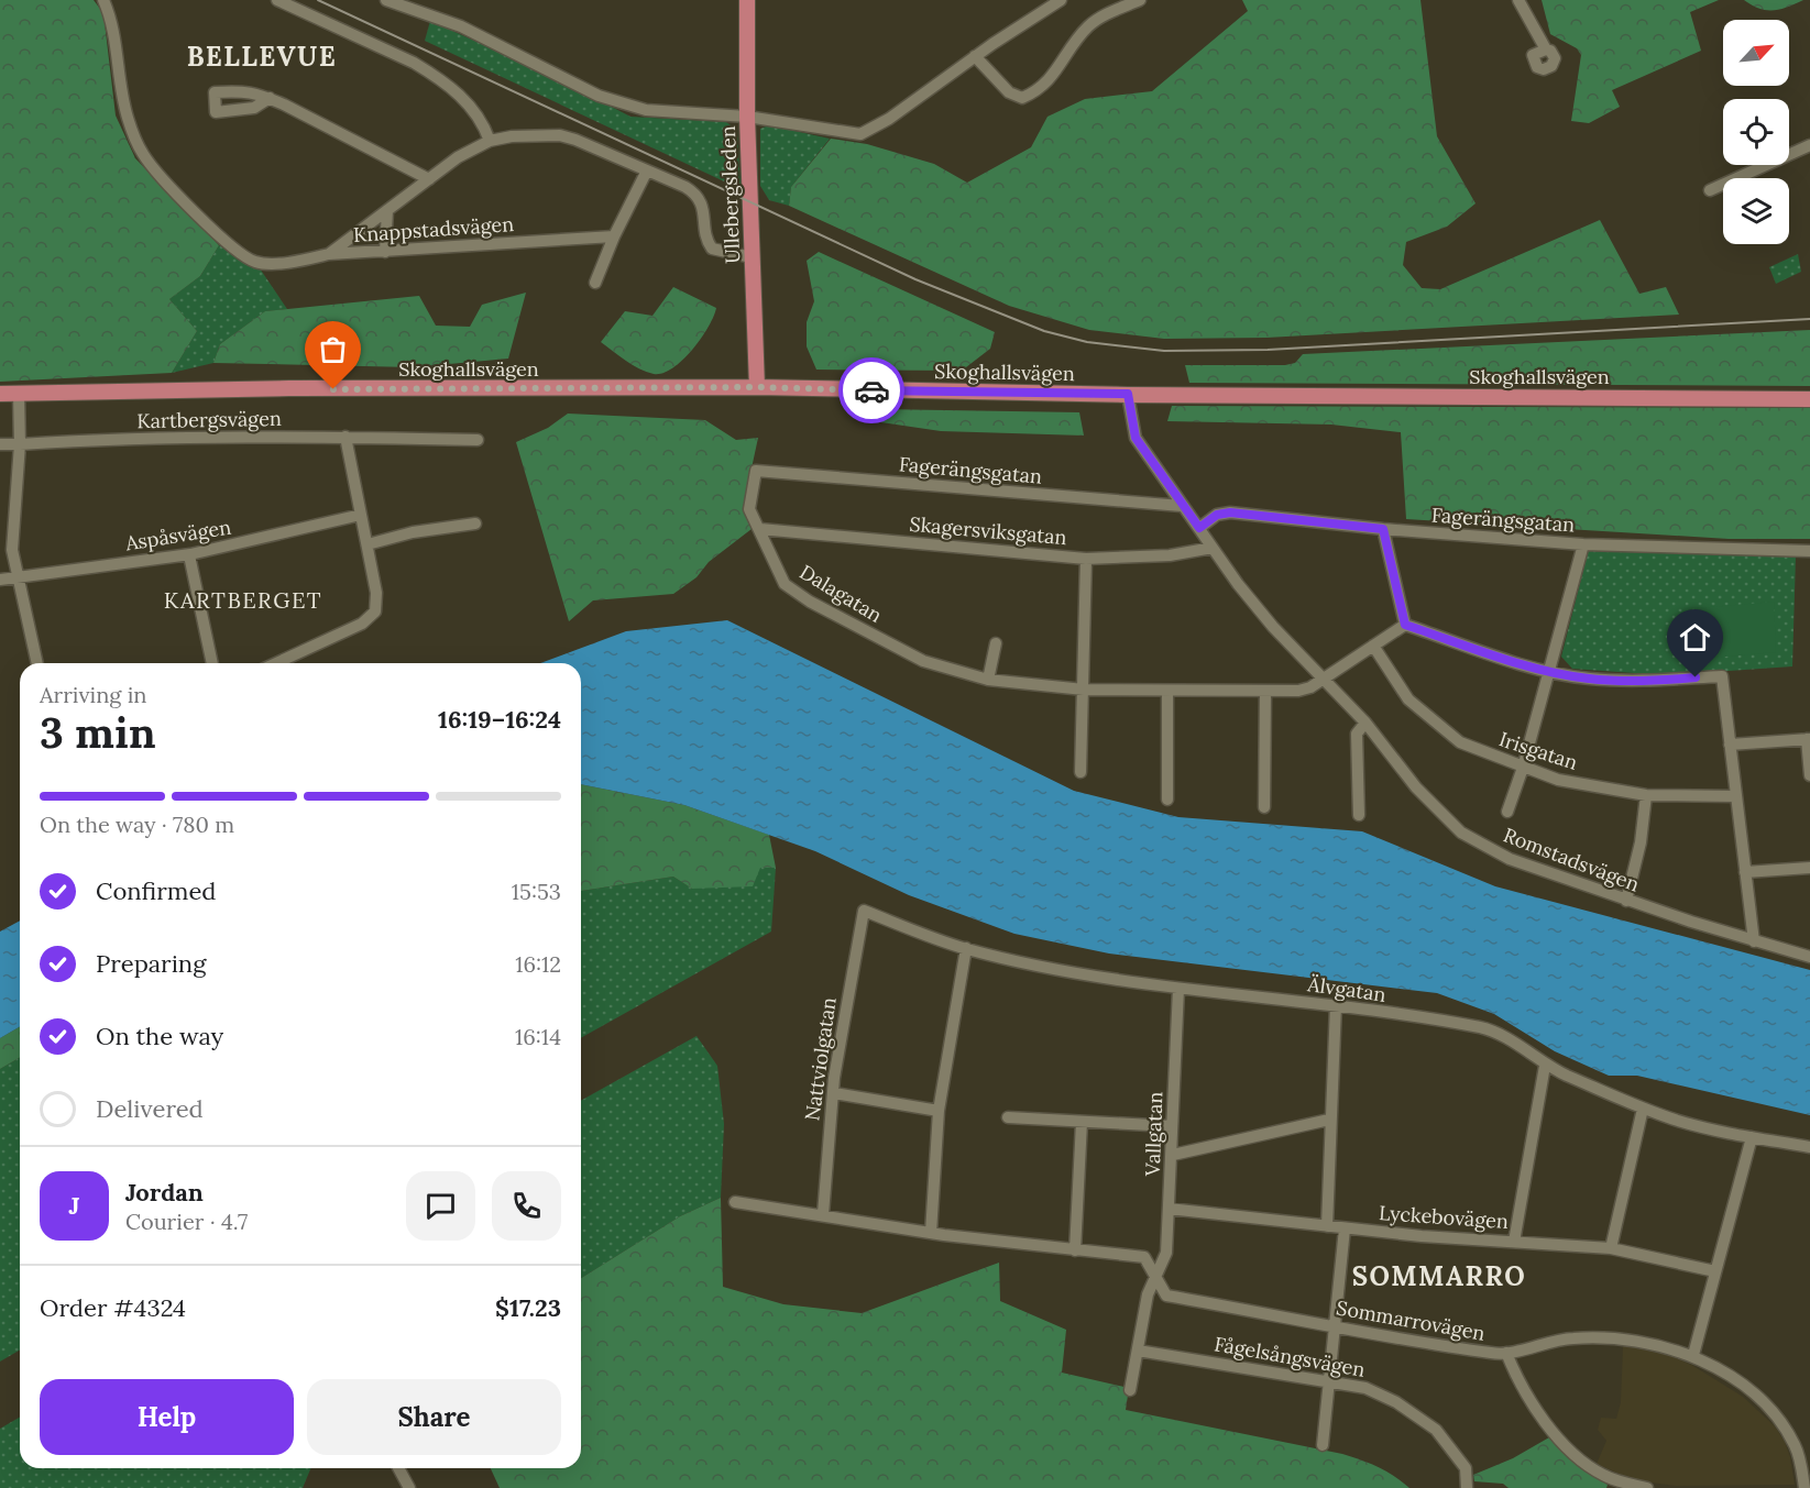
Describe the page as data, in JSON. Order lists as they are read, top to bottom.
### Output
{
  "streets": {
    "main road": ["Ullebergsleden", "Skoghallsvägen"],
    "street": [
      "Knappstadsvägen",
      "Kartbergsvägen",
      "Fagerängsgatan",
      "Skagersviksgatan",
      "Aspåsvägen",
      "Dalagatan",
      "Irisgatan",
      "Romstadsvägen",
      "Älvgatan",
      "Nattviolgatan",
      "Vallgatan",
      "Lyckebovägen",
      "Sommarrovägen",
      "Fågelsångsvägen"
    ]
  },
  "crossings": [
    ["Ullebergsleden", "Skoghallsvägen"],
    ["Skoghallsvägen", "Romstadsvägen"],
    ["Fagerängsgatan", "Dalagatan"],
    ["Fagerängsgatan", "Romstadsvägen"],
    ["Skagersviksgatan", "Dalagatan"],
    ["Skagersviksgatan", "Romstadsvägen"],
    ["Dalagatan", "Irisgatan"],
    ["Dalagatan", "Romstadsvägen"],
    ["Älvgatan", "Nattviolgatan"],
    ["Älvgatan", "Vallgatan"],
    ["Nattviolgatan", "Sommarrovägen"],
    ["Vallgatan", "Lyckebovägen"],
    ["Vallgatan", "Sommarrovägen"],
    ["Vallgatan", "Fågelsångsvägen"]
  ],
  "districts": ["BELLEVUE", "KARTBERGET", "SOMMARRO"],
  "north": "top right",
  "page": {
    "heading": ["3 min", "Arriving in", "16:19–16:24"],
    "panel": [
      "Jordan",
      "Courier · 4.7",
      "Order #4324",
      "$17.23"
    ],
    "bar": "On the way · 780 m",
    "list": [
      ["Confirmed", "15:53"],
      ["Preparing", "16:12"],
      ["On the way", "16:14"],
      "Delivered"
    ],
    "round": "J",
    "buttons": ["Help", "Share"]
  }
}
